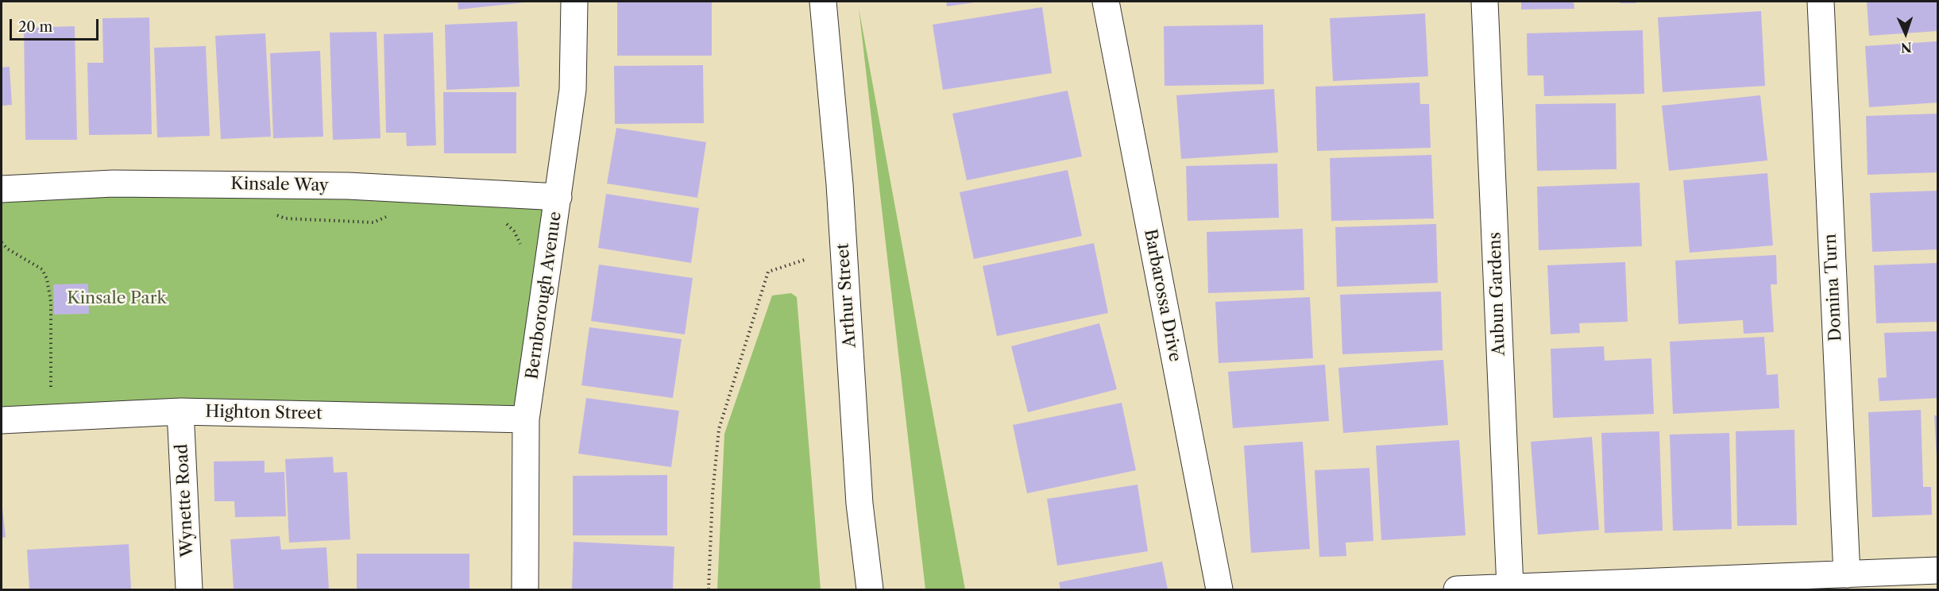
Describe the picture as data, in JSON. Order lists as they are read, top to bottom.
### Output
{
  "streets": {
    "street": [
      "Kinsale Way",
      "Domina Turn",
      "Aubun Gardens",
      "Bernborough Avenue",
      "Arthur Street",
      "Barbarossa Drive",
      "Highton Street",
      "Wynette Road"
    ]
  },
  "crossings": [
    ["Kinsale Way", "Bernborough Avenue"],
    ["Bernborough Avenue", "Highton Street"],
    ["Highton Street", "Wynette Road"]
  ],
  "parks": ["Kinsale Park"],
  "scale_bar": "20 m",
  "north": "bottom"
}
